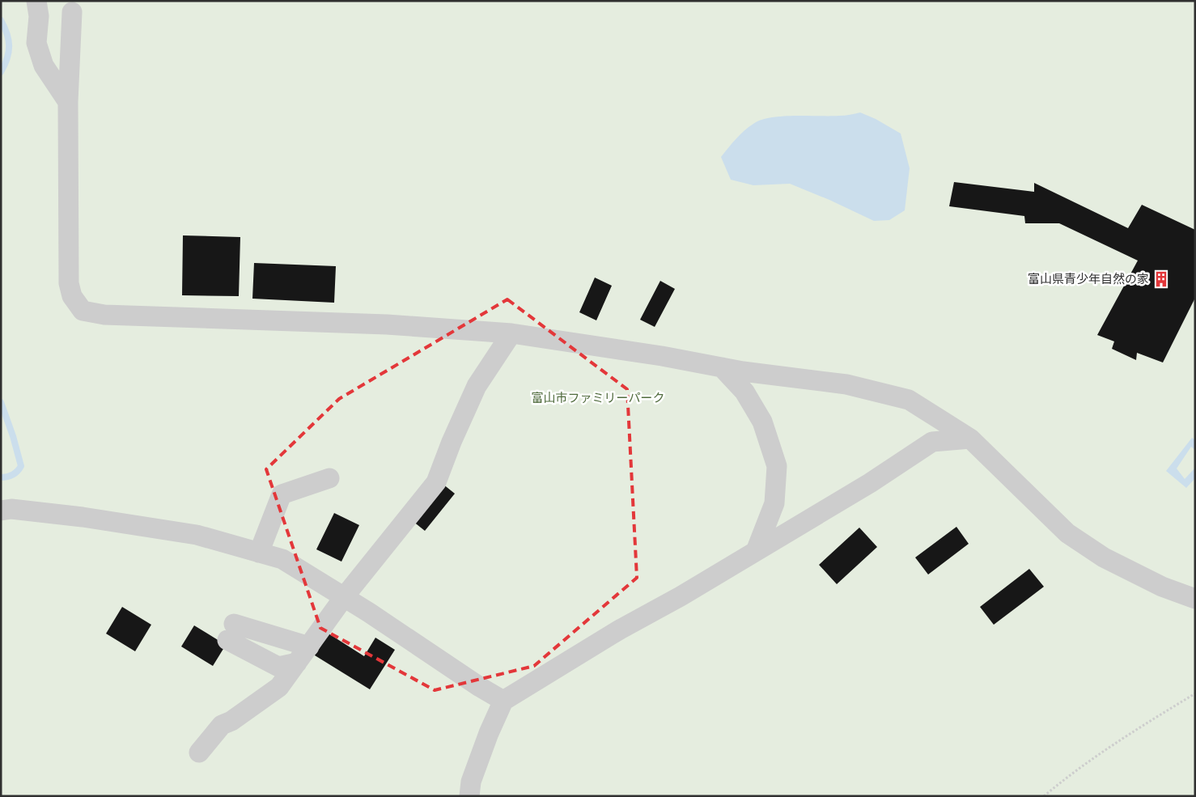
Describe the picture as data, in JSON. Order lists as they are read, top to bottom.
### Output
{
  "parks": ["富山市ファミリーパーク"],
  "places": {
    "building": ["富山県青少年自然の家"]
  }
}
